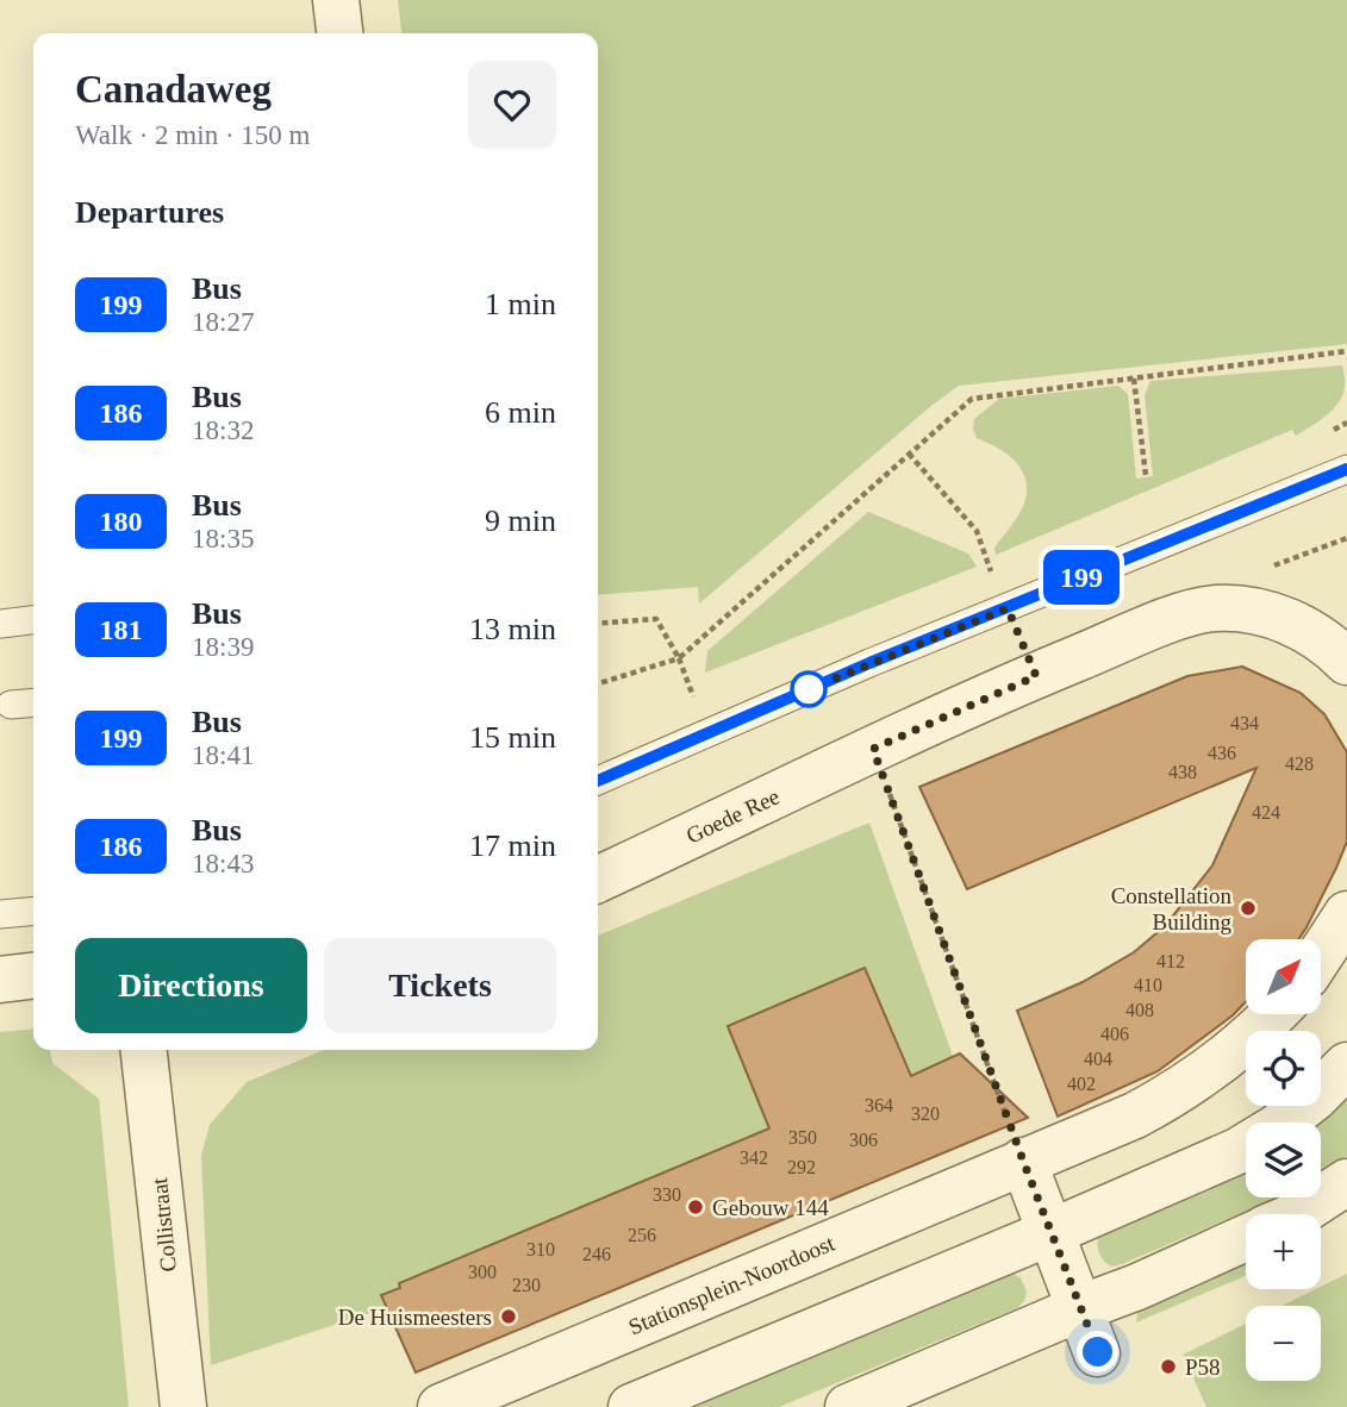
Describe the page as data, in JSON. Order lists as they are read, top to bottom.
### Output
{
  "streets": {
    "street": ["Goede Ree", "Collistraat", "Stationsplein-Noordoost"]
  },
  "places": [
    "Constellation Building",
    "Gebouw 144",
    "De Huismeesters",
    "P58"
  ],
  "lines": ["bus line 199"],
  "house_numbers": [
    "434",
    "436",
    "428",
    "438",
    "424",
    "412",
    "410",
    "408",
    "406",
    "404",
    "402",
    "364",
    "320",
    "350",
    "306",
    "342",
    "292",
    "330",
    "256",
    "310",
    "246",
    "300",
    "230"
  ],
  "north": "top right",
  "page": {
    "on_map": "199",
    "heading": [
      ["Canadaweg", "Walk · 2 min · 150 m"],
      "Departures"
    ],
    "list": [
      {
        "mark": "199",
        "name": "Bus",
        "note": "18:27",
        "value": "1 min"
      },
      {
        "mark": "186",
        "name": "Bus",
        "note": "18:32",
        "value": "6 min"
      },
      {
        "mark": "180",
        "name": "Bus",
        "note": "18:35",
        "value": "9 min"
      },
      {
        "mark": "181",
        "name": "Bus",
        "note": "18:39",
        "value": "13 min"
      },
      {
        "mark": "199",
        "name": "Bus",
        "note": "18:41",
        "value": "15 min"
      },
      {
        "mark": "186",
        "name": "Bus",
        "note": "18:43",
        "value": "17 min"
      }
    ],
    "buttons": ["Directions", "Tickets"],
    "map_buttons": ["+", "−"]
  }
}
